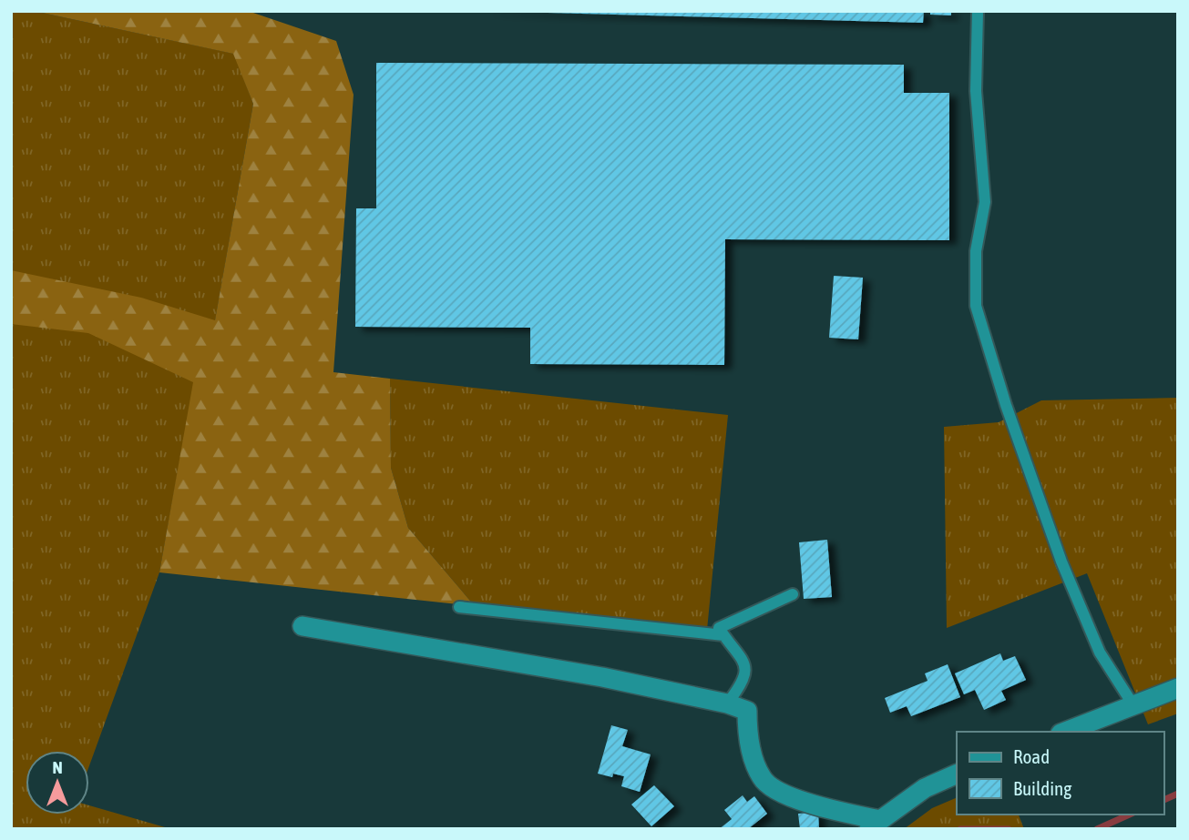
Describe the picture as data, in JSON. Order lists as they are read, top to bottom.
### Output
{
  "legend": ["Road", "Building"],
  "north": "top"
}
